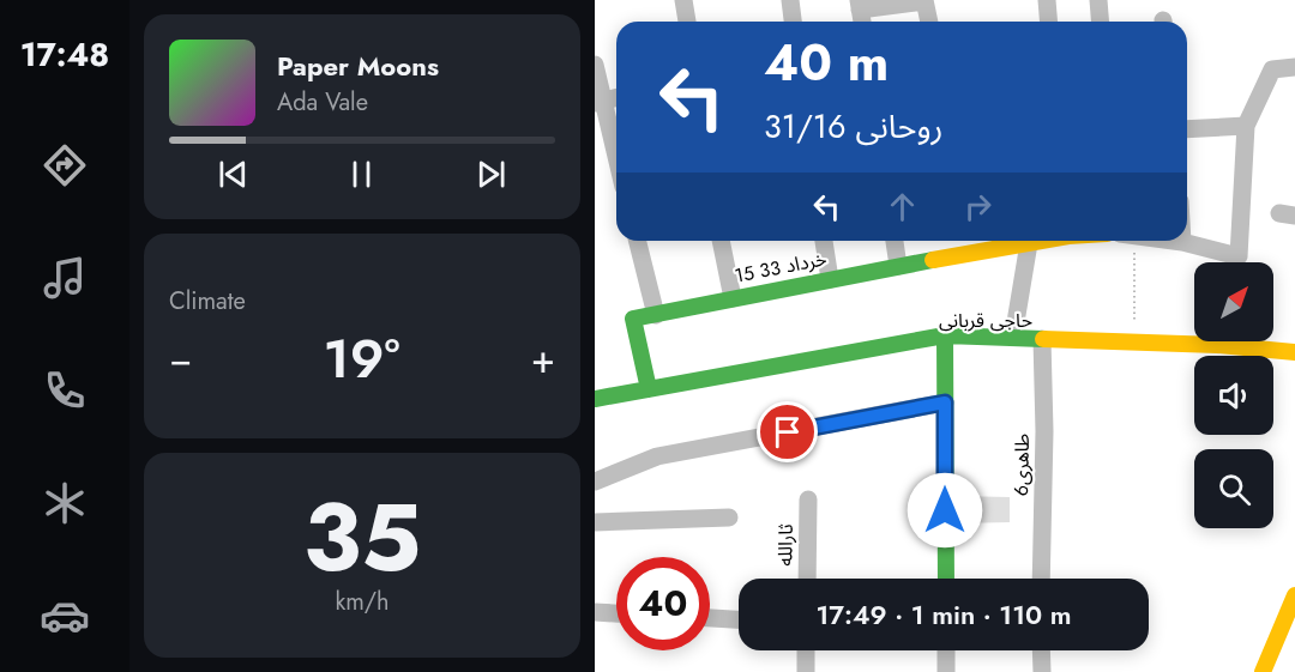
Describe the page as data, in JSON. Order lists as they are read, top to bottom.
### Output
{
  "streets": {
    "street": [
      "15 خرداد 33",
      "حاجی قربانی",
      "طاهری6",
      "ثارالله"
    ]
  },
  "crossings": [
    ["15 خرداد 33", "حاجی قربانی"],
    ["حاجی قربانی", "طاهری6"]
  ],
  "north": "top right",
  "page": {
    "tabs": "17:48",
    "turn": ["40 m", "روحانی 31/16"],
    "song": ["Paper Moons", "Ada Vale"],
    "tile": [
      "Climate",
      ["35", "km/h"]
    ],
    "heat": ["−", "19°", "+"],
    "limit": "40",
    "trip": "17:49 · 1 min · 110 m"
  }
}
